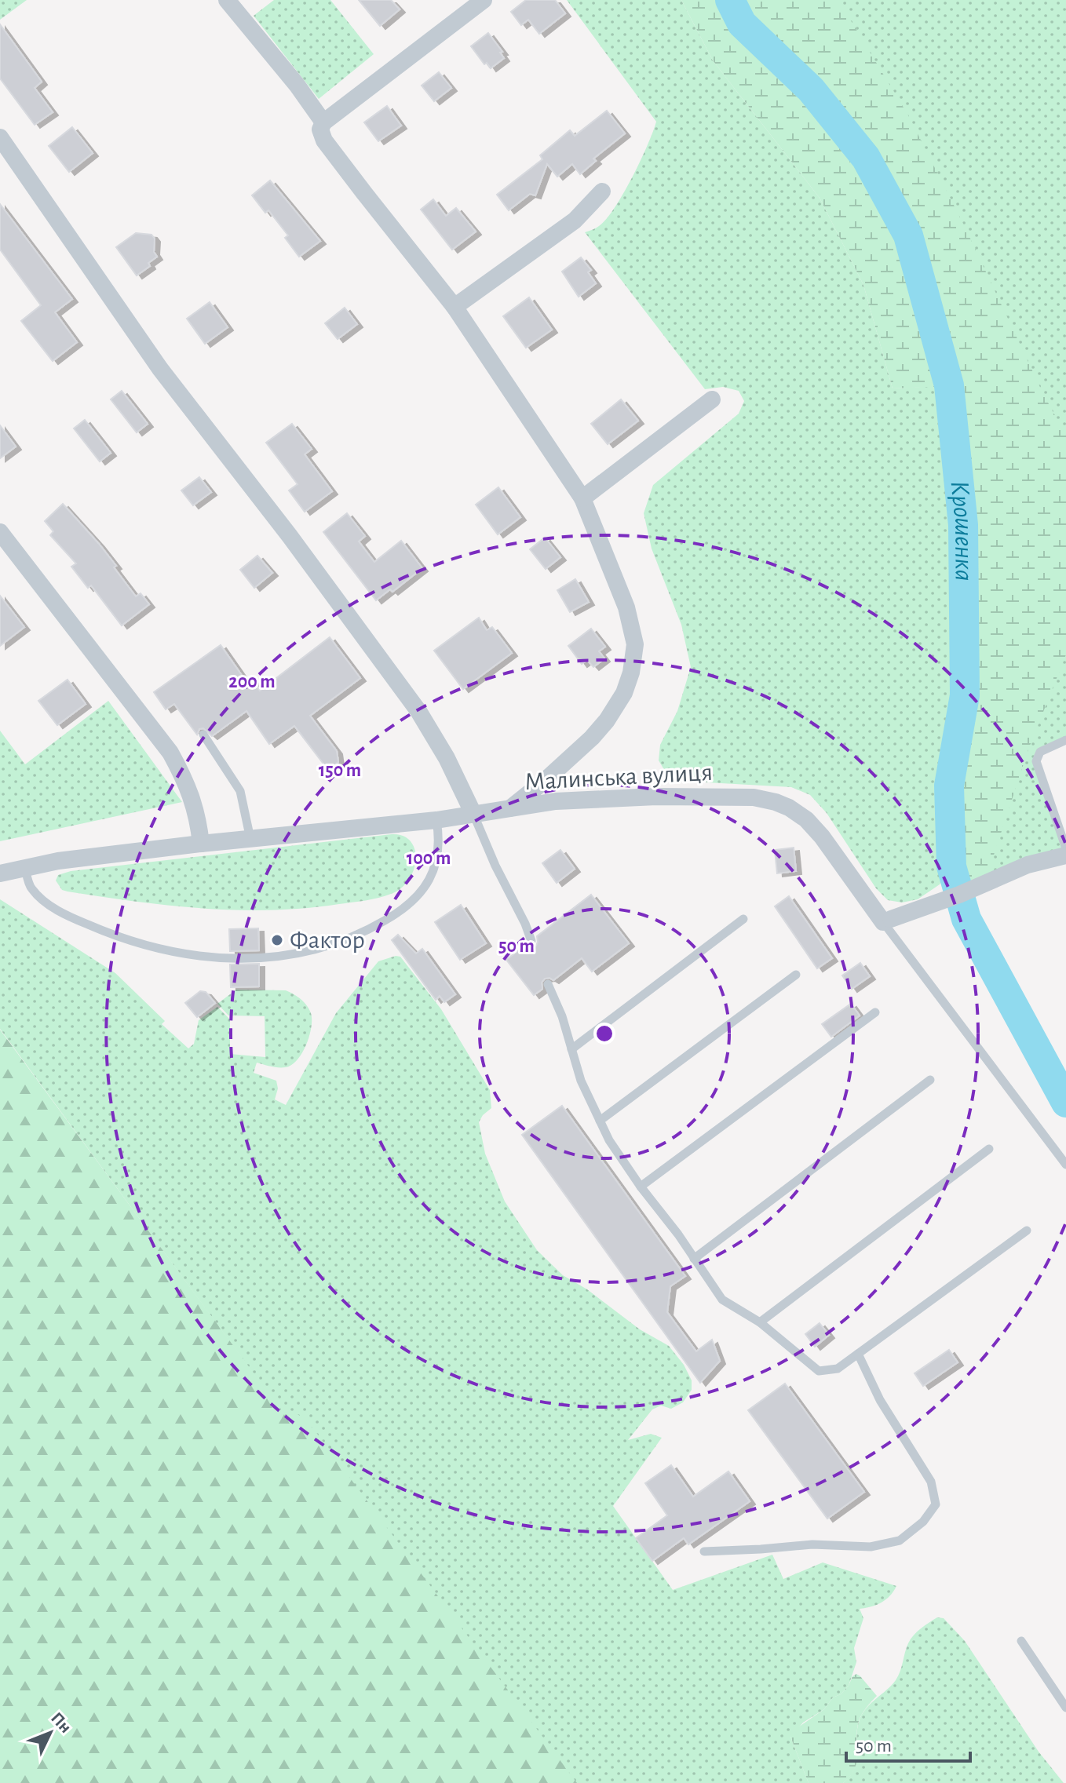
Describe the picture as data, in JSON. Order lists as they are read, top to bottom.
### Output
{
  "streets": {
    "street": ["Малинська вулиця"]
  },
  "water": ["Крошенка"],
  "places": ["Фактор"],
  "scale_bar": "50 m",
  "north": "top right",
  "rings": [
    "200 m",
    "150 m",
    "100 m",
    "50 m"
  ]
}
